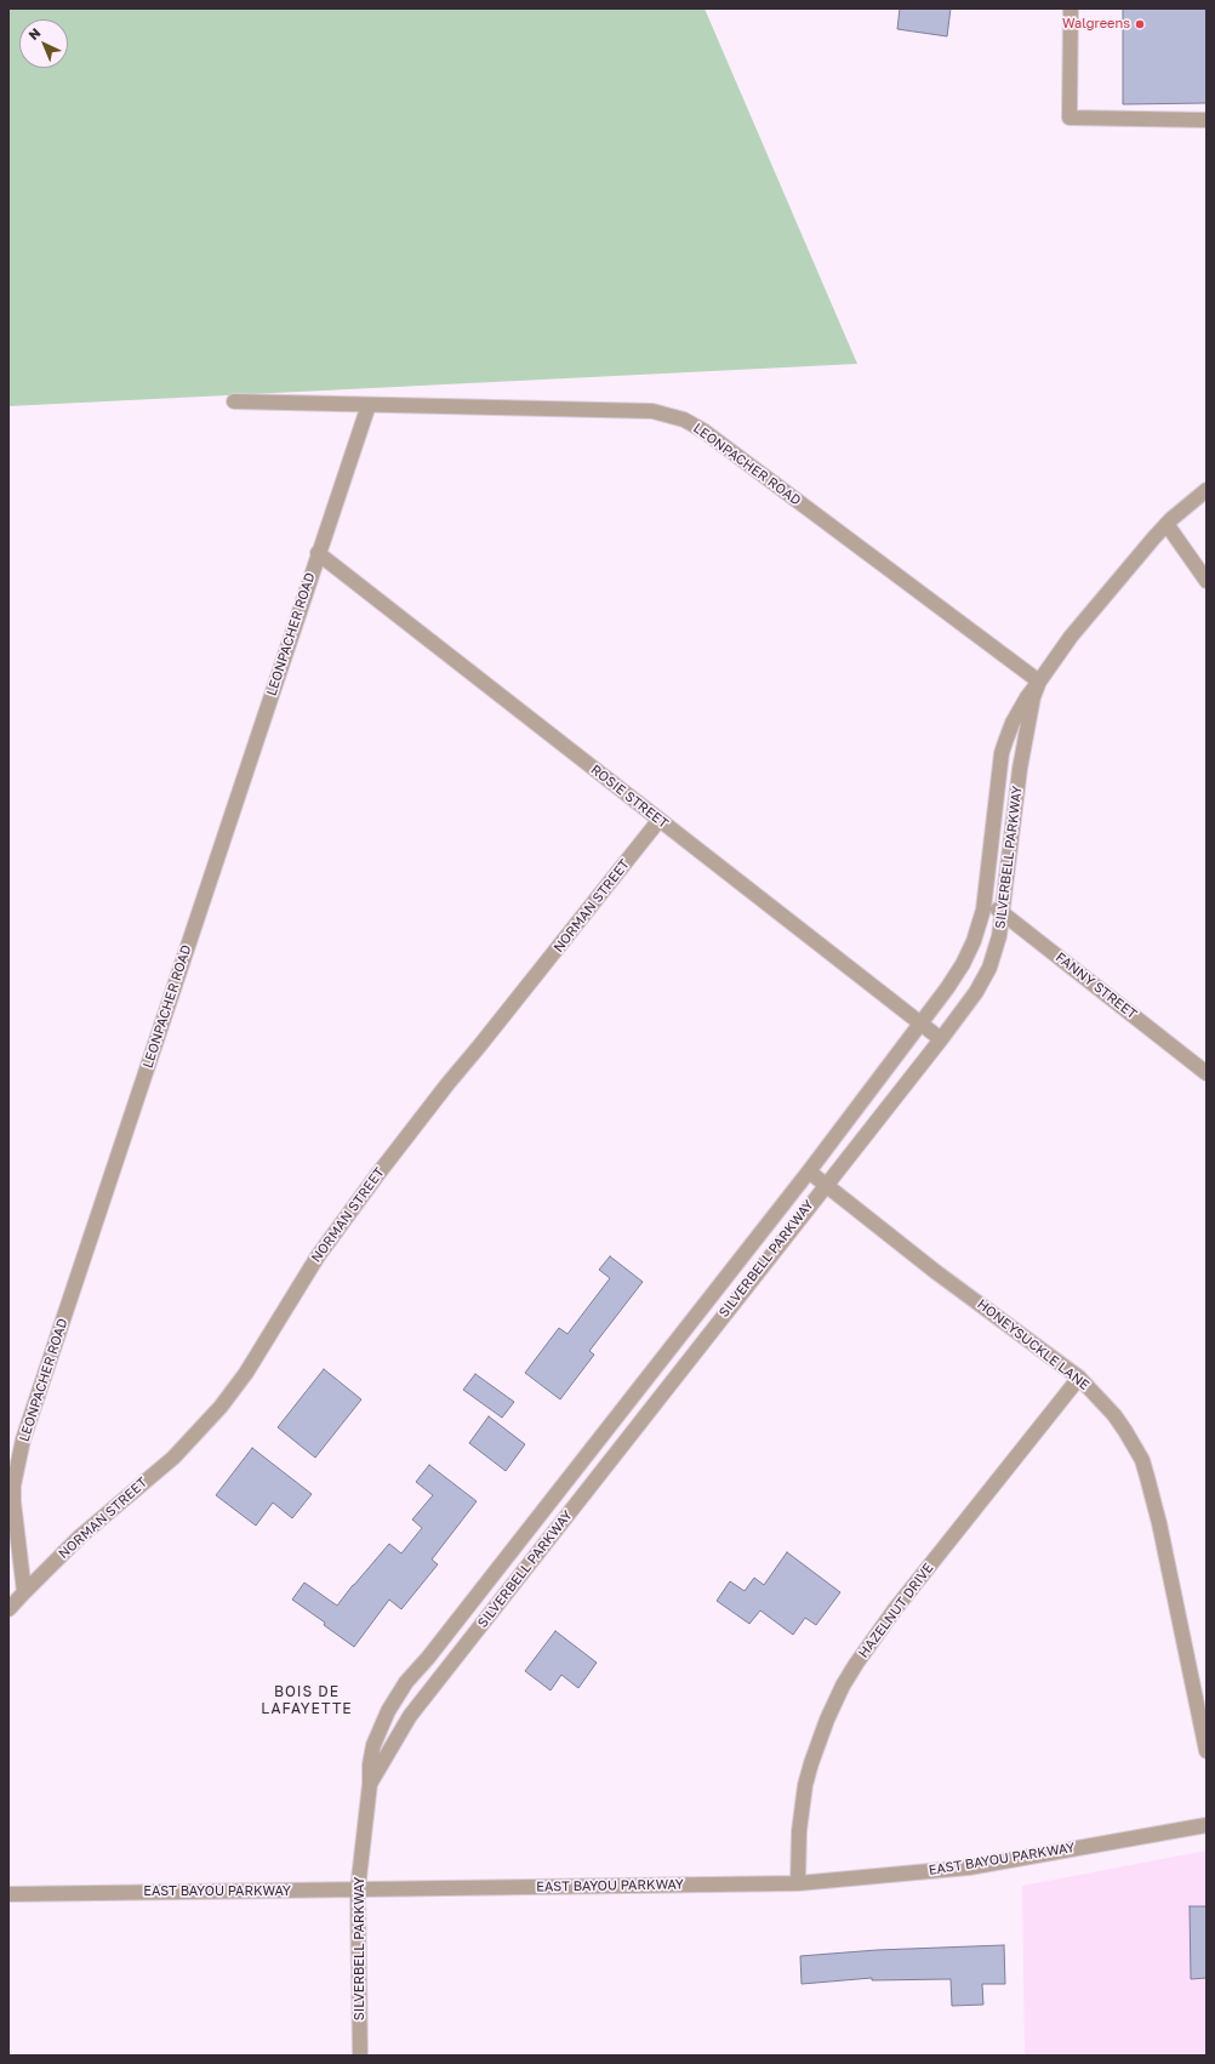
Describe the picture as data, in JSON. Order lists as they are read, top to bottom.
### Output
{
  "streets": {
    "street": [
      "LEONPACHER ROAD",
      "ROSIE STREET",
      "SILVERBELL PARKWAY",
      "NORMAN STREET",
      "FANNY STREET",
      "HONEYSUCKLE LANE",
      "HAZELNUT DRIVE",
      "EAST BAYOU PARKWAY"
    ]
  },
  "crossings": [
    ["LEONPACHER ROAD", "ROSIE STREET"],
    ["LEONPACHER ROAD", "SILVERBELL PARKWAY"],
    ["LEONPACHER ROAD", "NORMAN STREET"],
    ["ROSIE STREET", "SILVERBELL PARKWAY"],
    ["ROSIE STREET", "NORMAN STREET"],
    ["SILVERBELL PARKWAY", "FANNY STREET"],
    ["SILVERBELL PARKWAY", "HONEYSUCKLE LANE"],
    ["SILVERBELL PARKWAY", "EAST BAYOU PARKWAY"],
    ["HONEYSUCKLE LANE", "HAZELNUT DRIVE"],
    ["HAZELNUT DRIVE", "EAST BAYOU PARKWAY"]
  ],
  "districts": ["BOIS DE LAFAYETTE"],
  "places": ["Walgreens"],
  "north": "top left"
}
